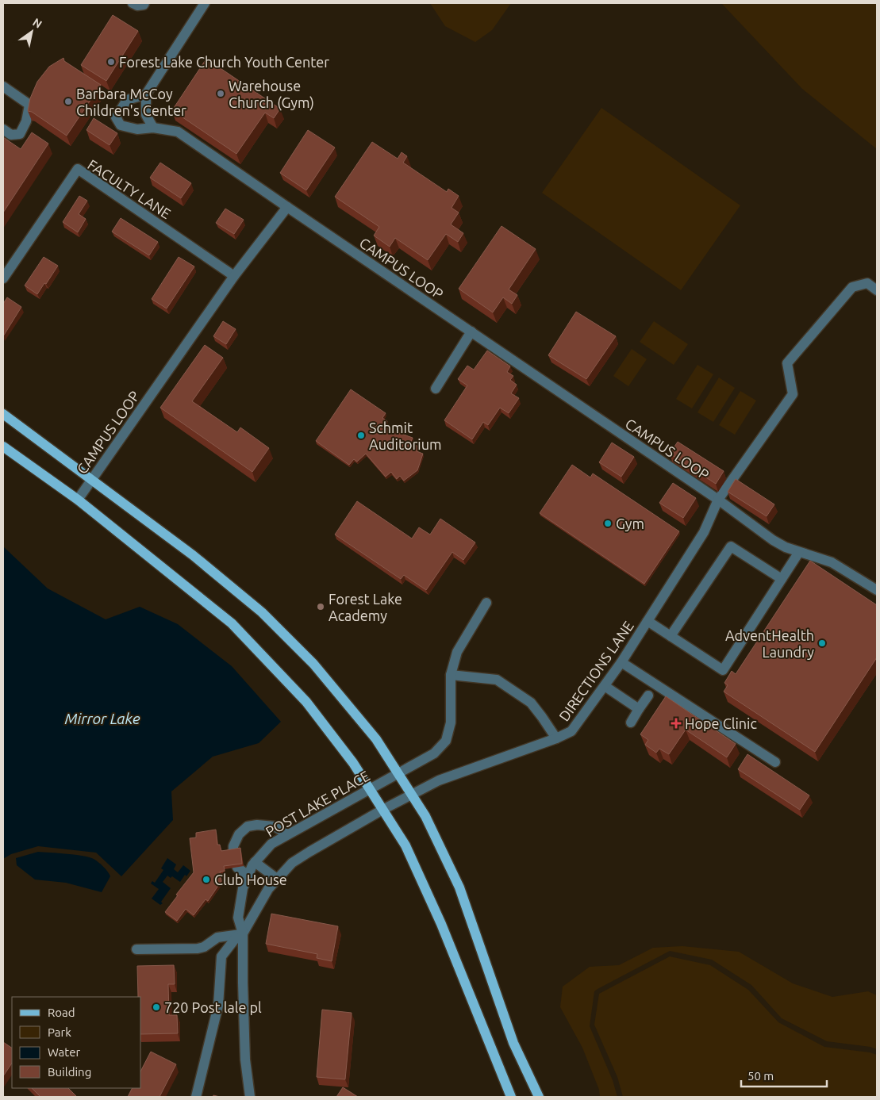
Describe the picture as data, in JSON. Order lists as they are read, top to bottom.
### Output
{
  "streets": {
    "street": [
      "FACULTY LANE",
      "CAMPUS LOOP",
      "DIRECTIONS LANE",
      "POST LAKE PLACE"
    ]
  },
  "crossings": [
    ["FACULTY LANE", "CAMPUS LOOP"],
    ["CAMPUS LOOP", "DIRECTIONS LANE"],
    ["DIRECTIONS LANE", "POST LAKE PLACE"]
  ],
  "water": ["Mirror Lake"],
  "places": {
    "other": [
      "Forest Lake Church Youth Center",
      "Warehouse Church (Gym)",
      "Barbara McCoy Children's Center",
      "Schmit Auditorium",
      "Gym",
      "Forest Lake Academy",
      "AdventHealth Laundry",
      "Club House",
      "720 Post lale pl"
    ],
    "health": ["Hope Clinic"]
  },
  "legend": [
    "Road",
    "Park",
    "Water",
    "Building"
  ],
  "scale_bar": "50 m",
  "north": "top right"
}
